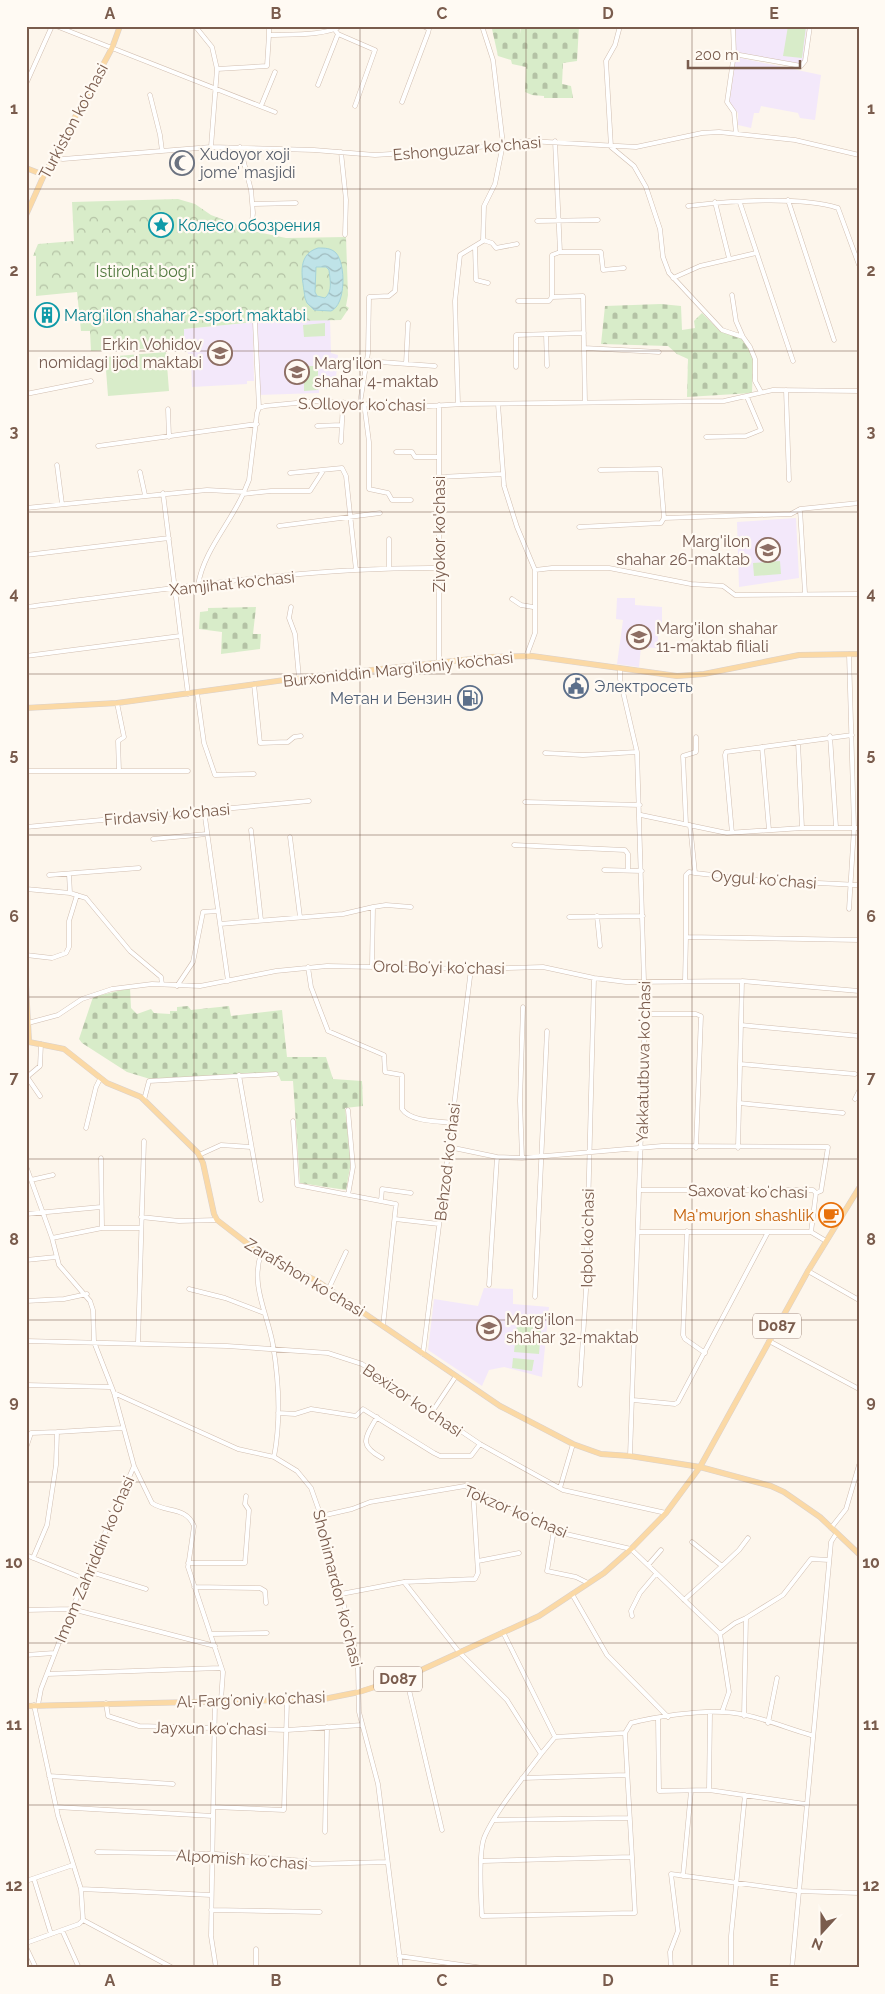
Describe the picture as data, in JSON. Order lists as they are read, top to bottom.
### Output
{
  "streets": {
    "main road": [
      "Turkiston ko’chasi",
      "Burxoniddin Marg’iloniy ko’chasi",
      "Zarafshon koʻchasi",
      "D087",
      "Al-Fargʻoniy koʻchasi"
    ],
    "street": [
      "Eshonguzar ko'chasi",
      "S.Olloyor koʻchasi",
      "Ziyokor ko'chasi",
      "Xamjihat ko'chasi",
      "Firdavsiy ko'chasi",
      "Oygul koʻchasi",
      "Orol Boʻyi koʻchasi",
      "Yakkatutbuva koʻchasi",
      "Behzod koʻchasi",
      "Saxovat koʻchasi",
      "Iqbol koʻchasi",
      "Bexizor koʻchasi",
      "Tokzor koʻchasi",
      "Imom Zahriddin koʻchasi",
      "Shohimardon koʻchasi",
      "Jayxun koʻchasi",
      "Alpomish koʻchasi"
    ]
  },
  "crossings": [
    ["Turkiston ko’chasi", "Eshonguzar ko'chasi"],
    ["S.Olloyor koʻchasi", "Ziyokor ko'chasi"],
    ["Ziyokor ko'chasi", "Xamjihat ko'chasi"],
    ["Ziyokor ko'chasi", "Burxoniddin Marg’iloniy ko’chasi"],
    ["Burxoniddin Marg’iloniy ko’chasi", "Yakkatutbuva koʻchasi"],
    ["Orol Boʻyi koʻchasi", "Yakkatutbuva koʻchasi"],
    ["Orol Boʻyi koʻchasi", "Behzod koʻchasi"],
    ["Orol Boʻyi koʻchasi", "Iqbol koʻchasi"],
    ["Yakkatutbuva koʻchasi", "Saxovat koʻchasi"],
    ["Yakkatutbuva koʻchasi", "Zarafshon koʻchasi"],
    ["Behzod koʻchasi", "Zarafshon koʻchasi"],
    ["Zarafshon koʻchasi", "D087"],
    ["Zarafshon koʻchasi", "Al-Fargʻoniy koʻchasi"],
    ["D087", "Al-Fargʻoniy koʻchasi"],
    ["Bexizor koʻchasi", "Imom Zahriddin koʻchasi"],
    ["Bexizor koʻchasi", "Al-Fargʻoniy koʻchasi"],
    ["Tokzor koʻchasi", "Shohimardon koʻchasi"],
    ["Tokzor koʻchasi", "Al-Fargʻoniy koʻchasi"],
    ["Imom Zahriddin koʻchasi", "Shohimardon koʻchasi"],
    ["Imom Zahriddin koʻchasi", "Al-Fargʻoniy koʻchasi"],
    ["Shohimardon koʻchasi", "Al-Fargʻoniy koʻchasi"],
    ["Shohimardon koʻchasi", "Jayxun koʻchasi"],
    ["Shohimardon koʻchasi", "Alpomish koʻchasi"],
    ["Al-Fargʻoniy koʻchasi", "Jayxun koʻchasi"]
  ],
  "parks": ["Istirohat bog'i"],
  "places": {
    "mosque": ["Xudoyor xoji jome' masjidi"],
    "place": ["Колесо обозрения"],
    "building": ["Marg'ilon shahar 2-sport maktabi"],
    "school or university": [
      "Erkin Vohidov nomidagi ijod maktabi",
      "Marg'ilon shahar 4-maktab",
      "Marg'ilon shahar 26-maktab",
      "Marg'ilon shahar 11-maktab filiali",
      "Marg'ilon shahar 32-maktab"
    ],
    "public building": ["Электросеть"],
    "fuel station": ["Метан и Бензин"],
    "cafe": ["Ma'murjon shashlik"]
  },
  "scale_bar": "200 m",
  "north": "bottom",
  "grid": {
    "columns": [
      "A",
      "B",
      "C",
      "D",
      "E"
    ],
    "rows": [
      "1",
      "2",
      "3",
      "4",
      "5",
      "6",
      "7",
      "8",
      "9",
      "10",
      "11",
      "12"
    ]
  }
}
